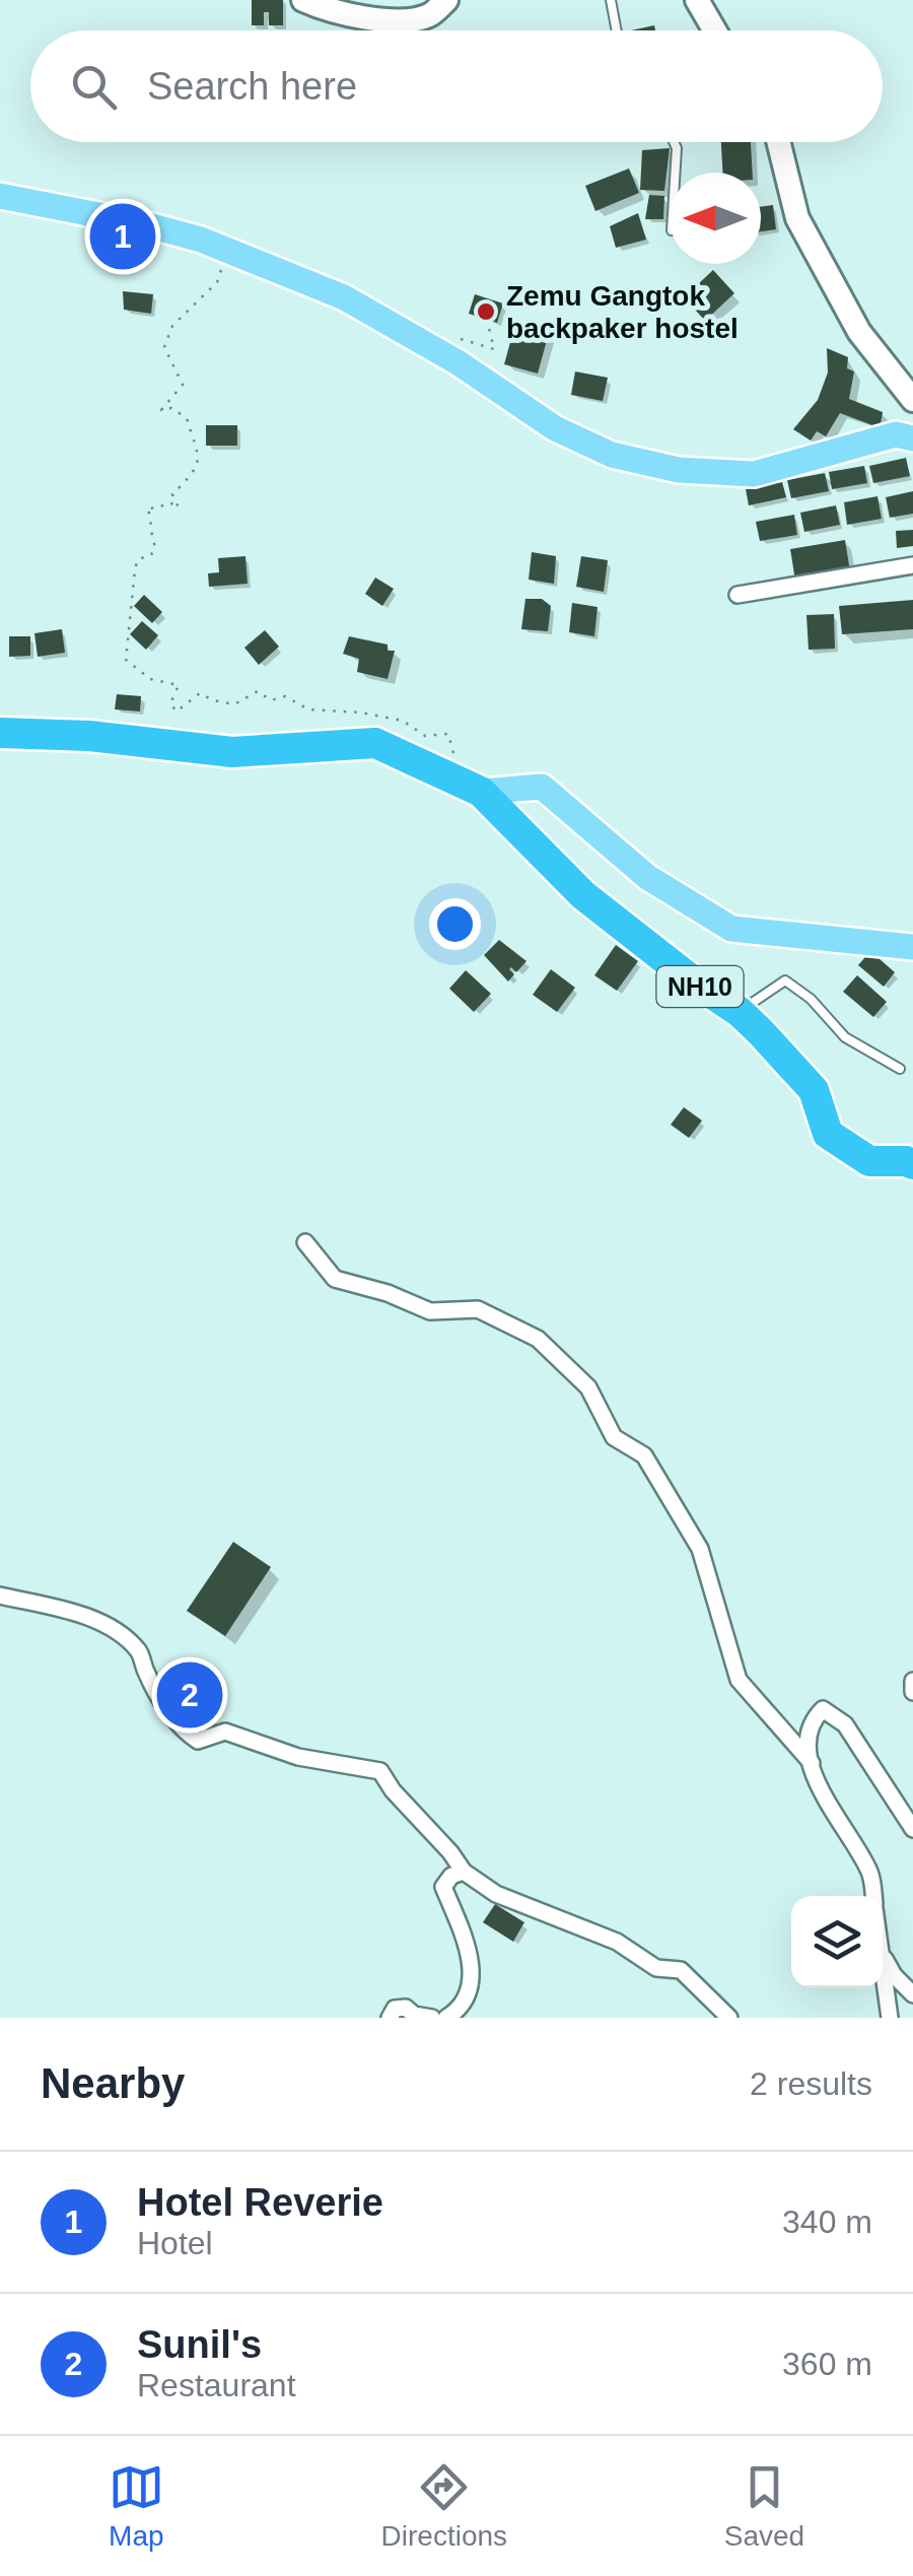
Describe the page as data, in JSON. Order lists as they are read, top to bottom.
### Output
{
  "streets": {
    "highway": ["NH10"]
  },
  "places": ["Zemu Gangtok backpaker hostel"],
  "north": "left",
  "page": {
    "search": "Search here",
    "pins": ["1", "2"],
    "heading": ["Nearby", "2 results"],
    "list": [
      {
        "mark": "1",
        "name": "Hotel Reverie",
        "note": "Hotel",
        "value": "340 m"
      },
      {
        "mark": "2",
        "name": "Sunil's",
        "note": "Restaurant",
        "value": "360 m"
      }
    ],
    "nav": ["Map", "Directions", "Saved"]
  }
}
